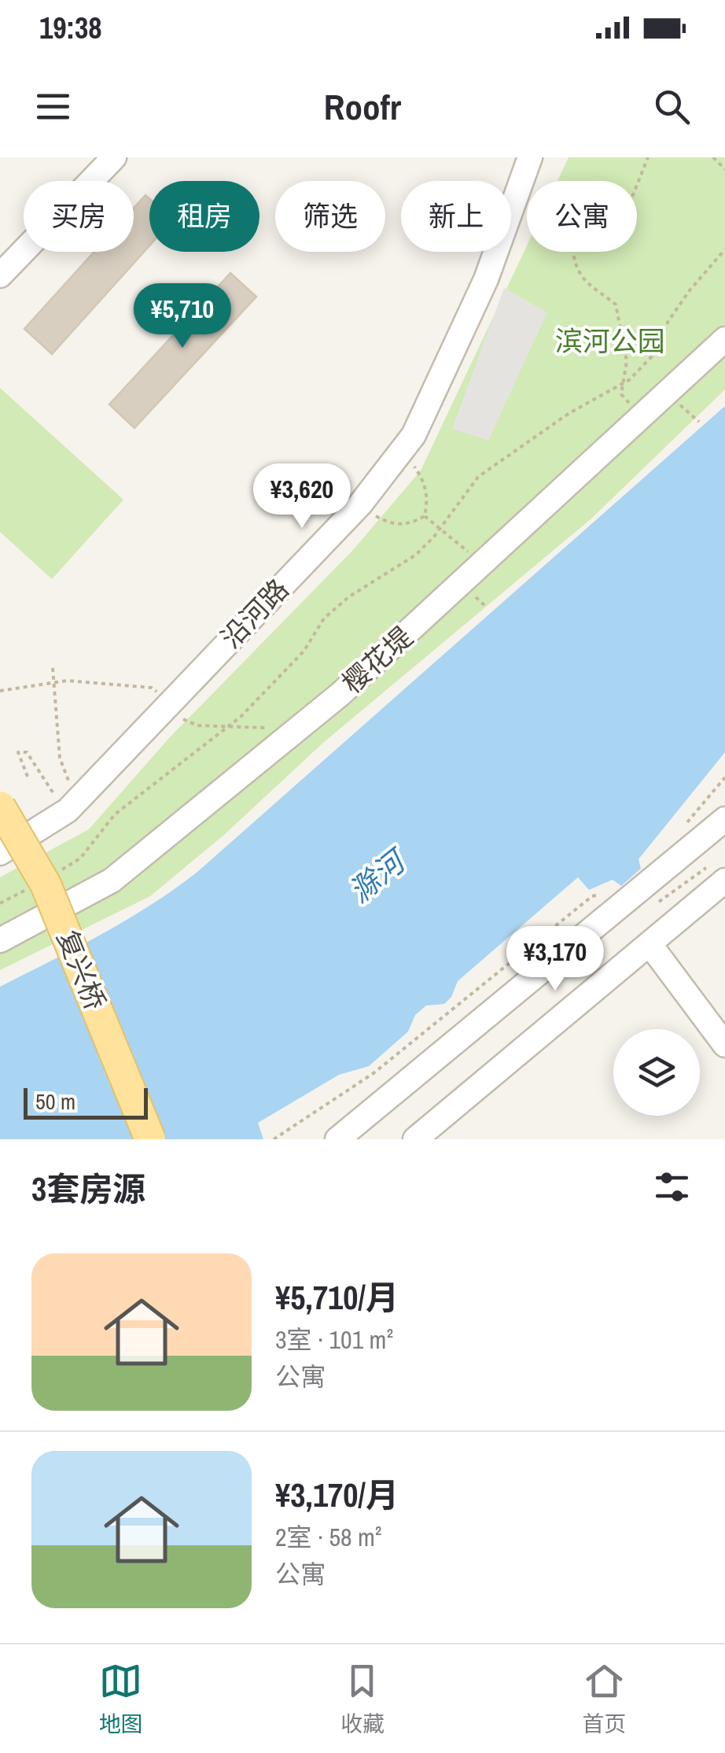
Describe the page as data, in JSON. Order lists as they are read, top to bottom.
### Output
{
  "streets": {
    "main road": ["复兴桥"],
    "street": ["沿河路", "樱花堤"]
  },
  "water": ["滁河"],
  "parks": ["滨河公园"],
  "scale_bar": "50 m",
  "page": {
    "status": "19:38",
    "header": "Roofr",
    "chip": [
      "买房",
      "租房",
      "筛选",
      "新上",
      "公寓"
    ],
    "price": ["¥5,710", "¥3,620", "¥3,170"],
    "scale": "50 m",
    "heading": "3套房源",
    "list": [
      {
        "name": "¥5,710/月",
        "note": "3室 · 101 m² · 公寓"
      },
      {
        "name": "¥3,170/月",
        "note": "2室 · 58 m² · 公寓"
      }
    ],
    "tabs": ["地图", "收藏", "首页"]
  }
}
